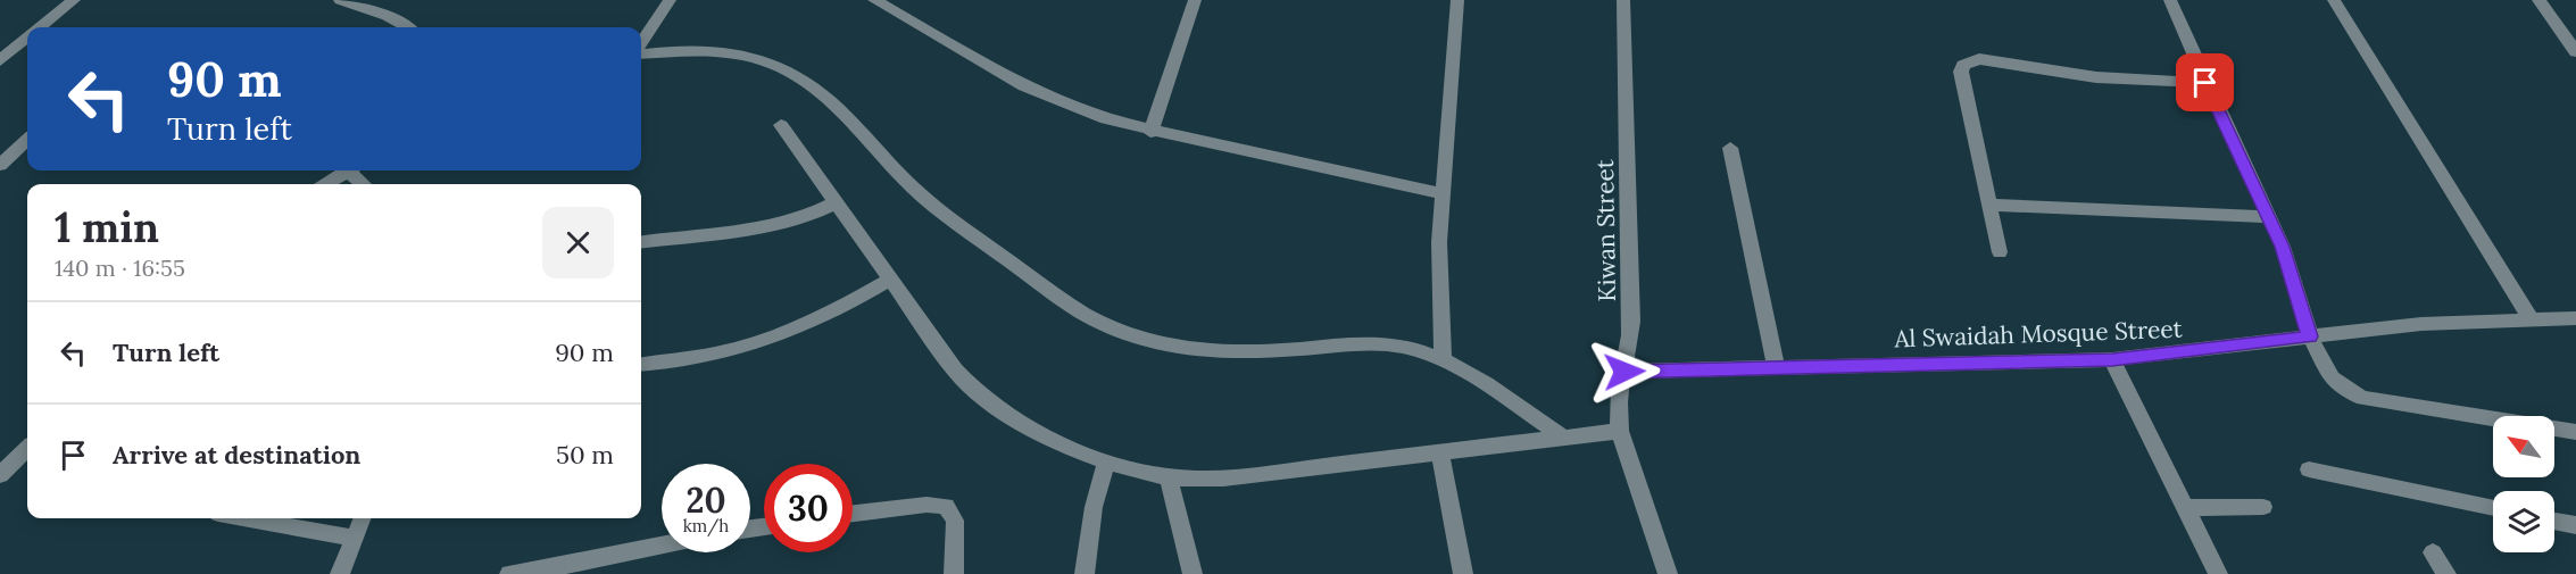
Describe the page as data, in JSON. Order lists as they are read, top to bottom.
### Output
{
  "streets": {
    "street": ["Kiwan Street", "Al Swaidah Mosque Street"]
  },
  "crossings": [
    ["Kiwan Street", "Al Swaidah Mosque Street"]
  ],
  "north": "top left",
  "page": {
    "turn": ["90 m", "Turn left"],
    "heading": ["1 min", "140 m · 16:55"],
    "list": [
      {
        "name": "Turn left",
        "value": "90 m"
      },
      {
        "name": "Arrive at destination",
        "value": "50 m"
      }
    ],
    "speed": "20 km/h",
    "limit": "30"
  }
}
